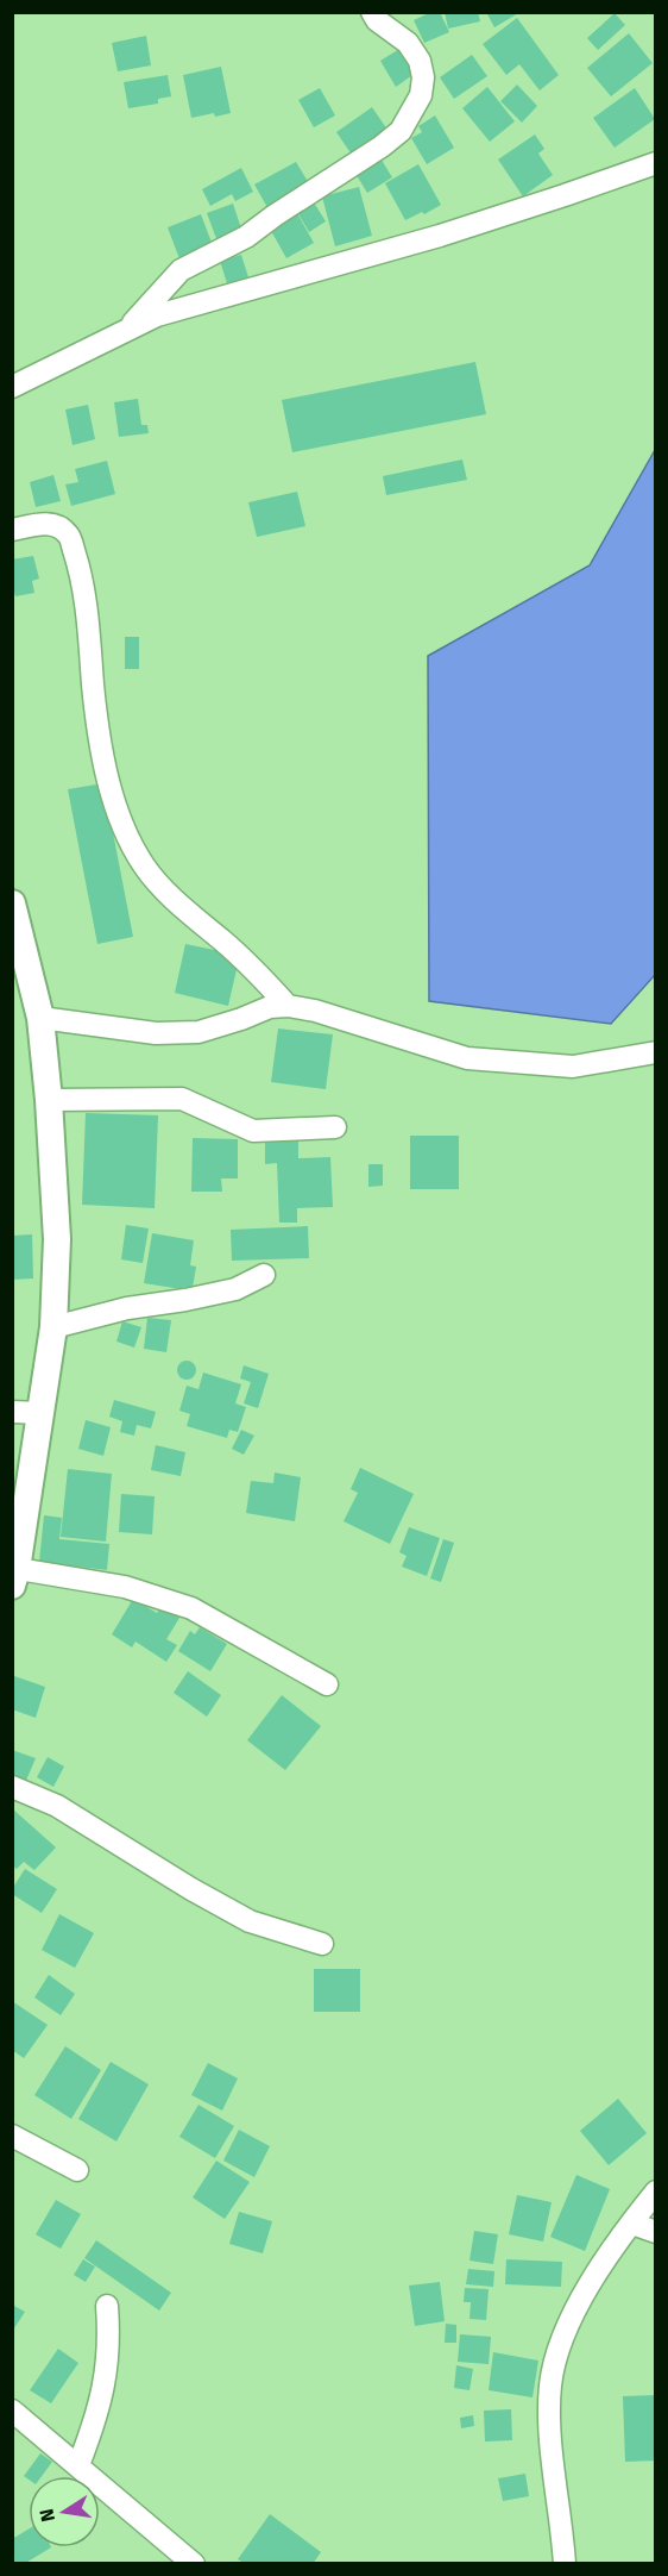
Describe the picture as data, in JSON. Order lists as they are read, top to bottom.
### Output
{
  "north": "left"
}
